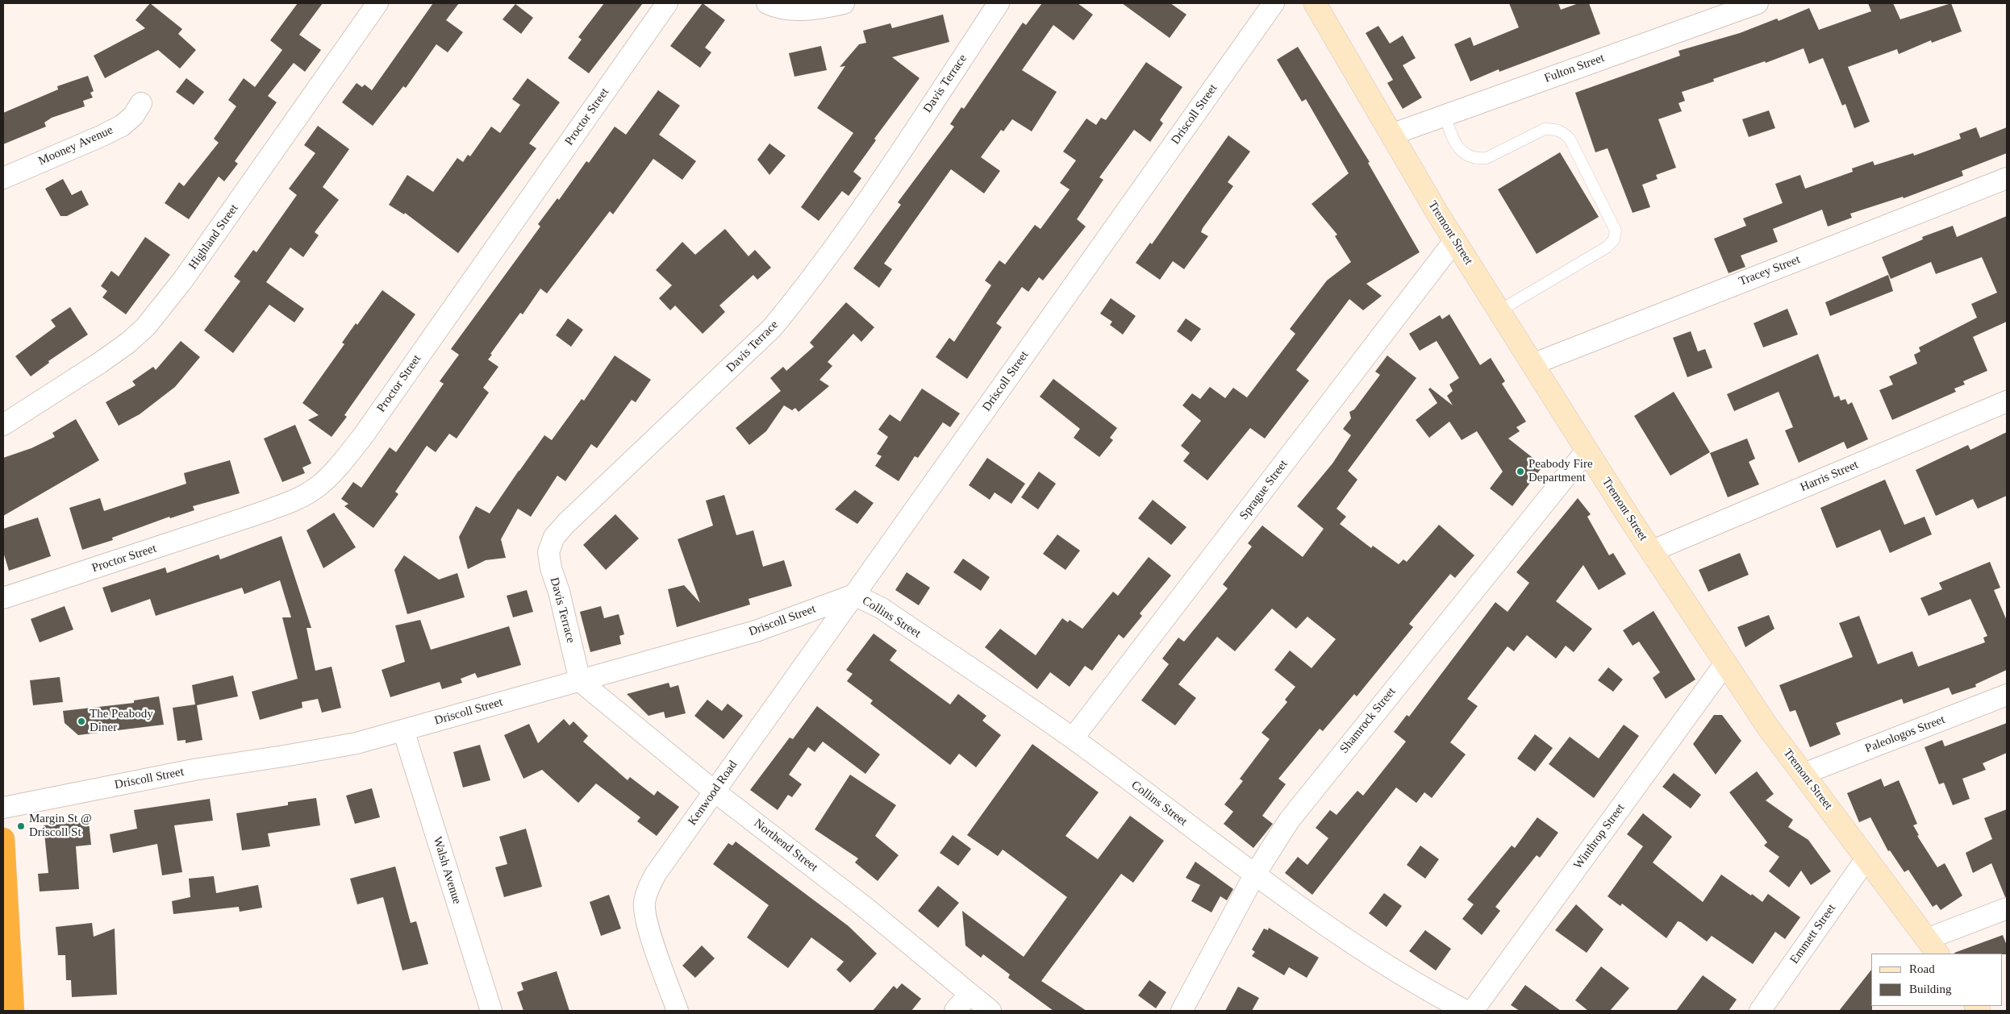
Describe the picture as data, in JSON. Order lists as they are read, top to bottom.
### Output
{
  "streets": {
    "street": [
      "Fulton Street",
      "Davis Terrace",
      "Driscoll Street",
      "Proctor Street",
      "Mooney Avenue",
      "Tremont Street",
      "Highland Street",
      "Tracey Street",
      "Harris Street",
      "Sprague Street",
      "Collins Street",
      "Shamrock Street",
      "Paleologos Street",
      "Kenwood Road",
      "Winthrop Street",
      "Northend Street",
      "Walsh Avenue",
      "Emmett Street"
    ]
  },
  "crossings": [
    ["Fulton Street", "Tremont Street"],
    ["Davis Terrace", "Driscoll Street"],
    ["Davis Terrace", "Northend Street"],
    ["Driscoll Street", "Collins Street"],
    ["Driscoll Street", "Kenwood Road"],
    ["Driscoll Street", "Northend Street"],
    ["Driscoll Street", "Walsh Avenue"],
    ["Tremont Street", "Tracey Street"],
    ["Tremont Street", "Harris Street"],
    ["Tremont Street", "Sprague Street"],
    ["Tremont Street", "Shamrock Street"],
    ["Tremont Street", "Paleologos Street"],
    ["Tremont Street", "Winthrop Street"],
    ["Tremont Street", "Emmett Street"],
    ["Sprague Street", "Collins Street"],
    ["Collins Street", "Shamrock Street"],
    ["Collins Street", "Kenwood Road"],
    ["Kenwood Road", "Northend Street"]
  ],
  "places": ["Peabody Fire Department", "The Peabody Diner", "Margin St @ Driscoll St"],
  "legend": ["Road", "Building"]
}
